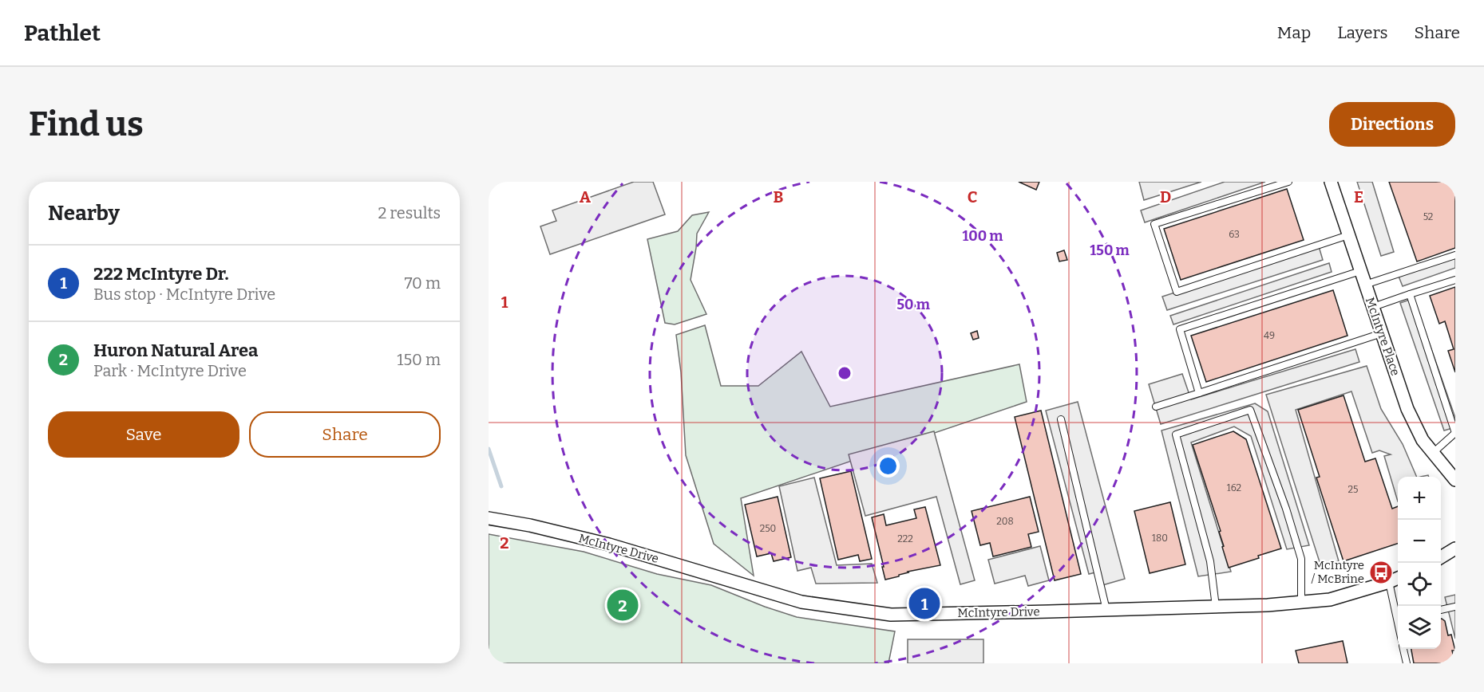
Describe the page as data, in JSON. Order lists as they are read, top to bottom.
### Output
{
  "streets": {
    "street": ["McIntyre Place", "McIntyre Drive"]
  },
  "places": {
    "bus stop": ["McIntyre / McBrine"]
  },
  "house_numbers": [
    "52",
    "63",
    "49",
    "162",
    "25",
    "208",
    "250",
    "180",
    "222"
  ],
  "page": {
    "header": "Pathlet",
    "nav": ["Map", "Layers", "Share"],
    "buttons": [
      "Directions",
      ["Save", "Share"]
    ],
    "title": "Find us",
    "heading": ["Nearby", "2 results"],
    "list": [
      {
        "mark": "1",
        "name": "222 McIntyre Dr.",
        "note": "Bus stop · McIntyre Drive",
        "value": "70 m"
      },
      {
        "mark": "2",
        "name": "Huron Natural Area",
        "note": "Park · McIntyre Drive",
        "value": "150 m"
      }
    ],
    "map_buttons": ["+", "−"],
    "pins": ["1", "2"]
  },
  "grid": {
    "columns": [
      "A",
      "B",
      "C",
      "D",
      "E"
    ],
    "rows": ["1", "2"]
  },
  "rings": ["100 m", "150 m", "50 m"]
}
